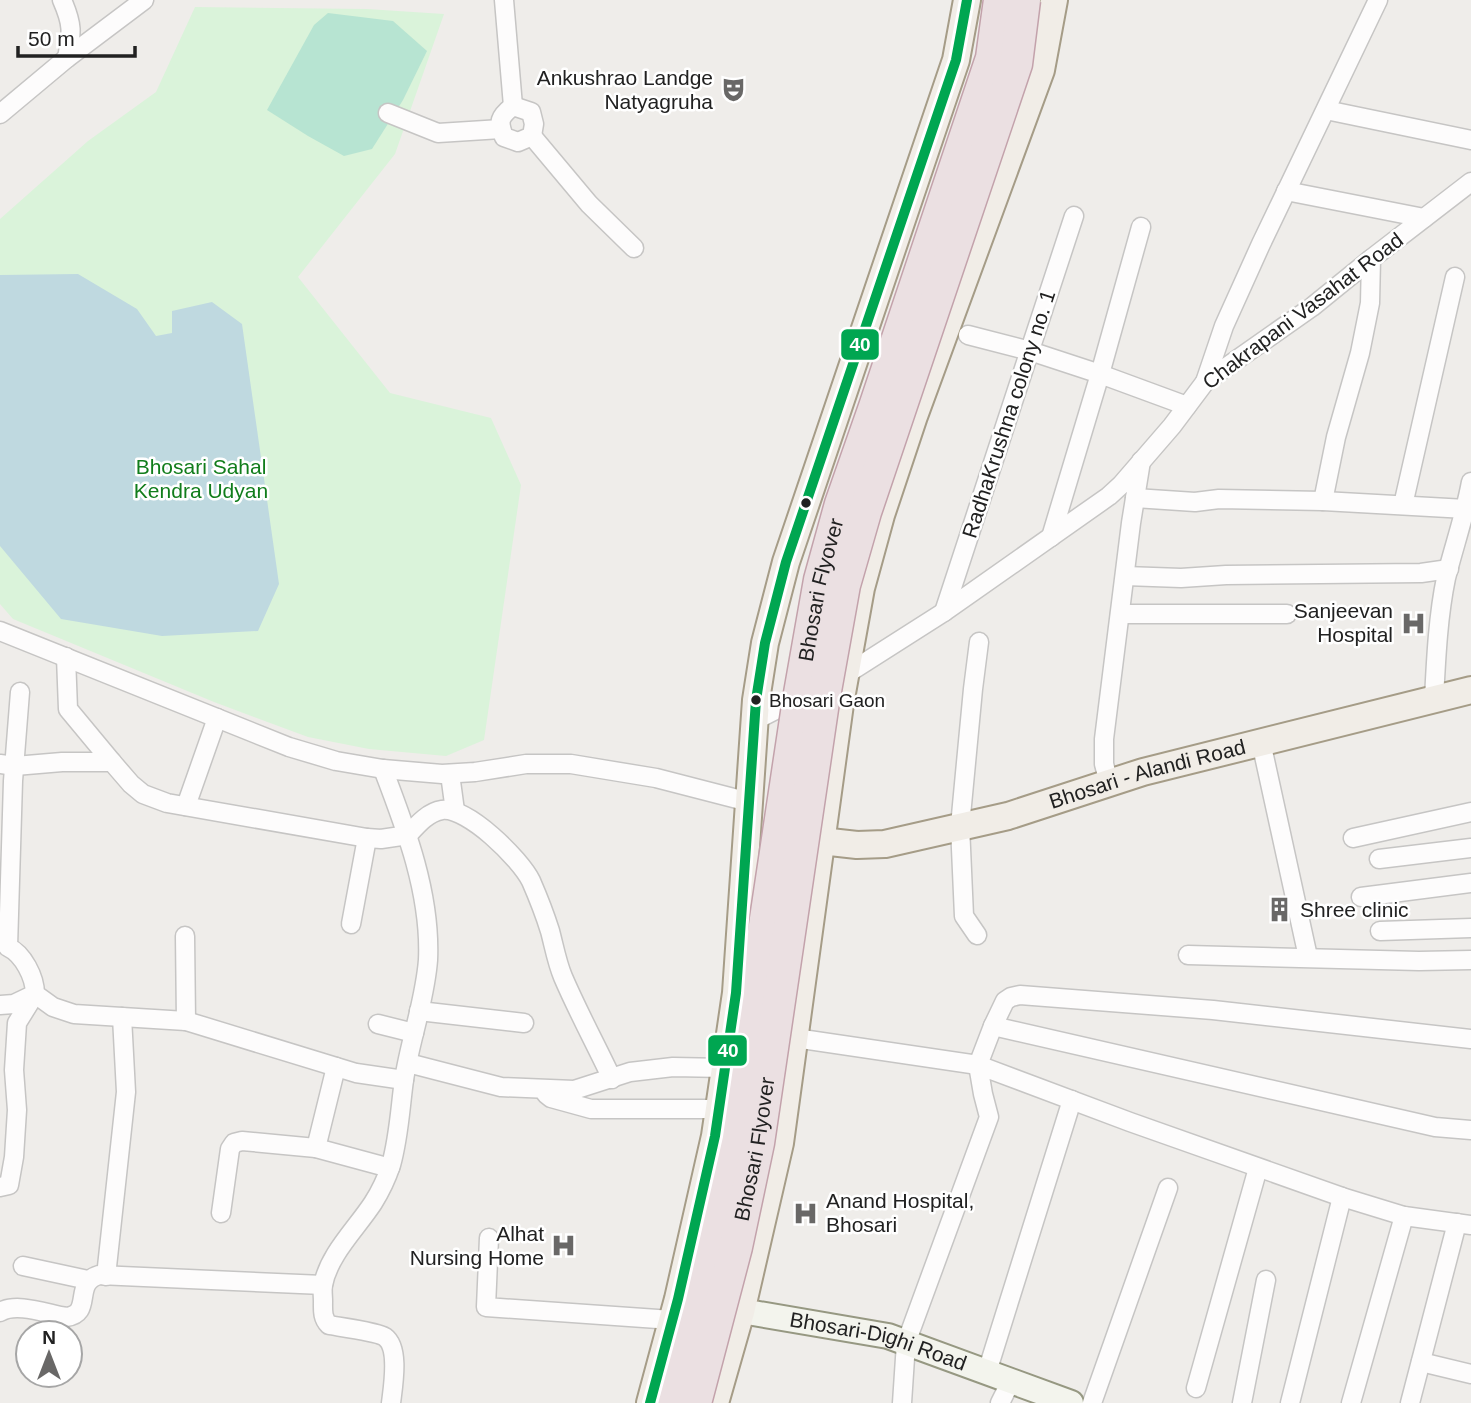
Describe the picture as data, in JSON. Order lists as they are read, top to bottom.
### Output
{
  "streets": {
    "highway": ["Bhosari Flyover"],
    "main road": ["Bhosari - Alandi Road"],
    "street": ["Chakrapani Vasahat Road", "RadhaKrushna colony no. 1", "Bhosari-Dighi Road"]
  },
  "crossings": [
    ["Chakrapani Vasahat Road", "RadhaKrushna colony no. 1"]
  ],
  "parks": ["Bhosari Sahal Kendra Udyan"],
  "places": {
    "theatre": ["Ankushrao Landge Natyagruha"],
    "hospital": ["Sanjeevan Hospital", "Anand Hospital, Bhosari", "Alhat Nursing Home"],
    "other": ["Bhosari Gaon"],
    "building": ["Shree clinic"]
  },
  "lines": ["transit line 40"],
  "scale_bar": "50 m",
  "north": "top"
}
